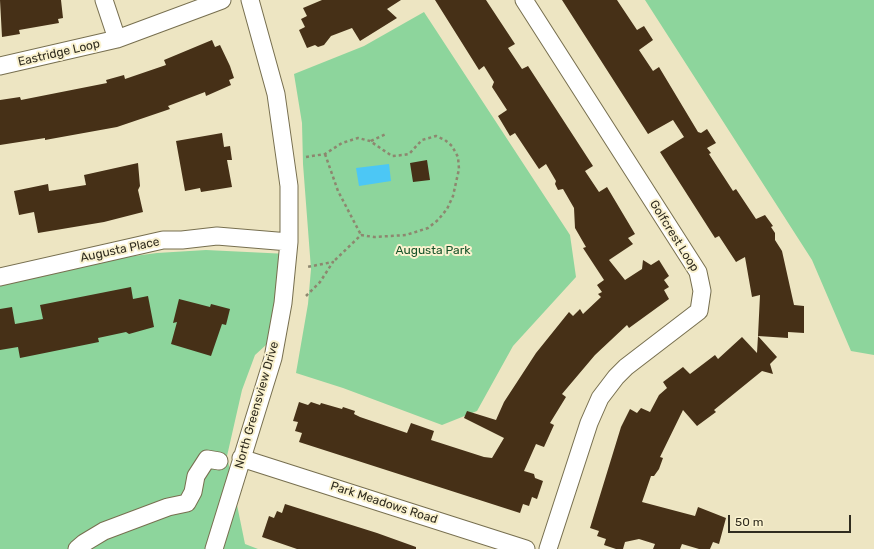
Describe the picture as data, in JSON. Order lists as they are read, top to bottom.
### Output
{
  "streets": {
    "street": [
      "Eastridge Loop",
      "Golfcrest Loop",
      "Augusta Place",
      "North Greensview Drive",
      "Park Meadows Road"
    ]
  },
  "crossings": [
    ["Augusta Place", "North Greensview Drive"],
    ["North Greensview Drive", "Park Meadows Road"]
  ],
  "parks": ["Augusta Park"],
  "scale_bar": "50 m"
}
